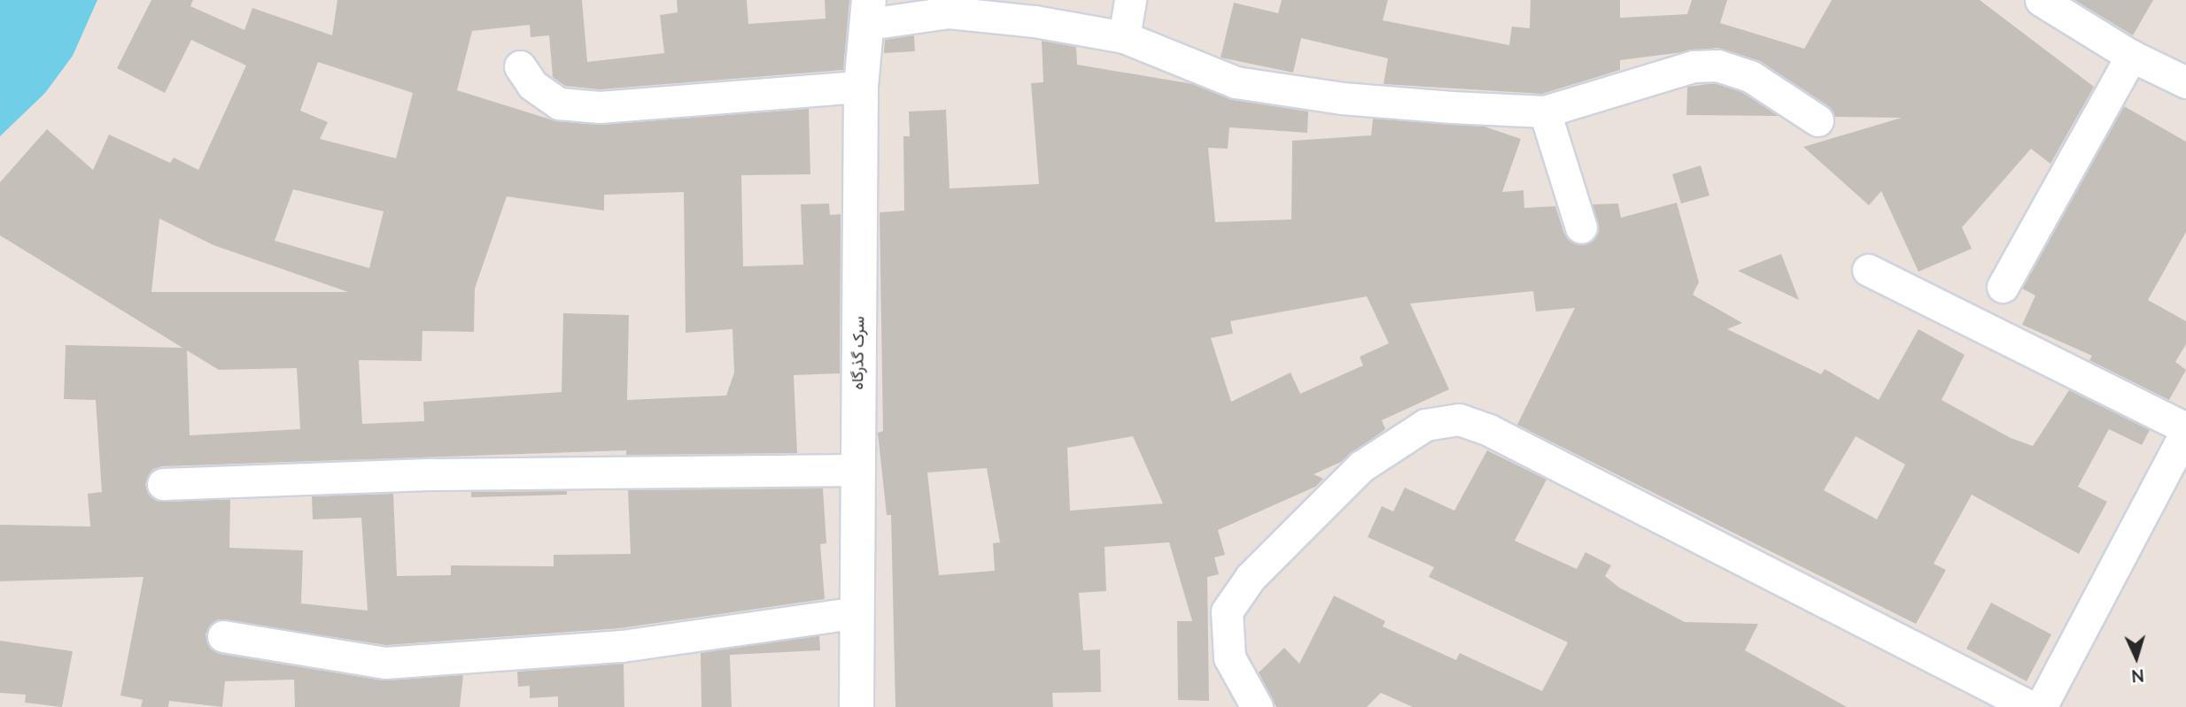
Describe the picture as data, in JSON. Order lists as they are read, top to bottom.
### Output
{
  "streets": {
    "street": ["سرک گذرگاه"]
  },
  "north": "bottom"
}
